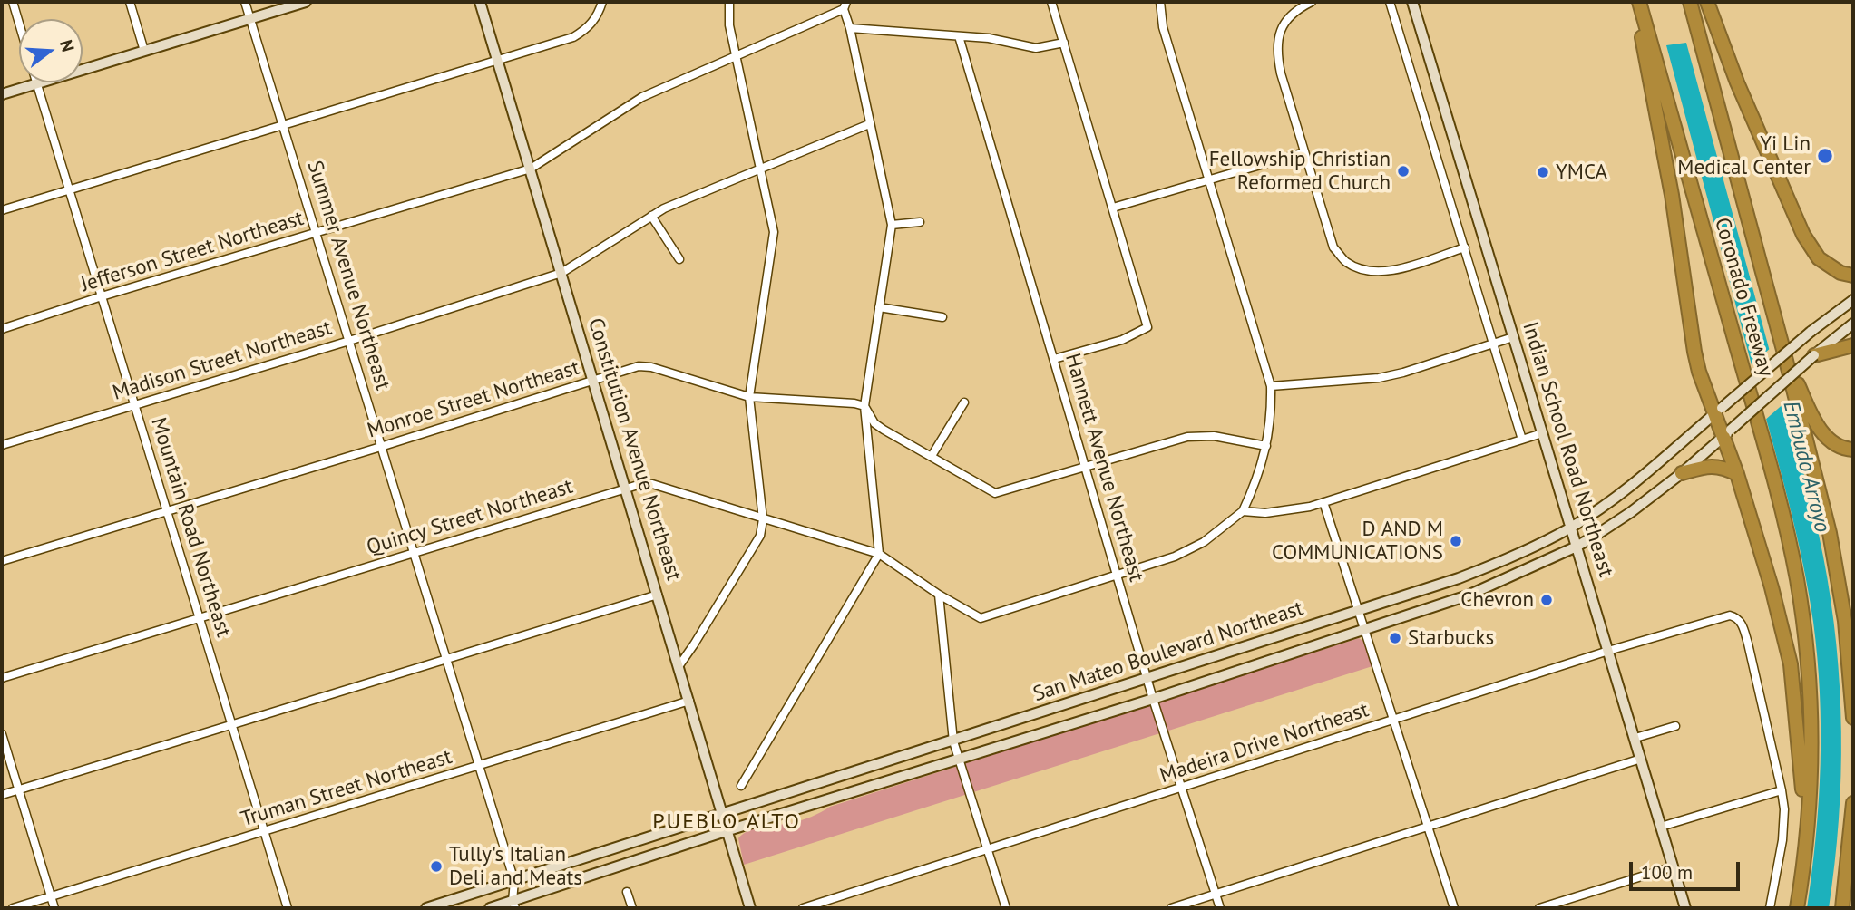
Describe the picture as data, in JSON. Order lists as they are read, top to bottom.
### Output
{
  "streets": {
    "highway": ["Coronado Freeway"],
    "main road": ["Constitution Avenue Northeast", "Indian School Road Northeast", "San Mateo Boulevard Northeast"],
    "street": [
      "Jefferson Street Northeast",
      "Summer Avenue Northeast",
      "Madison Street Northeast",
      "Monroe Street Northeast",
      "Hannett Avenue Northeast",
      "Quincy Street Northeast",
      "Mountain Road Northeast",
      "Madeira Drive Northeast",
      "Truman Street Northeast"
    ]
  },
  "crossings": [
    ["Jefferson Street Northeast", "Summer Avenue Northeast"],
    ["Jefferson Street Northeast", "Constitution Avenue Northeast"],
    ["Jefferson Street Northeast", "Mountain Road Northeast"],
    ["Summer Avenue Northeast", "Madison Street Northeast"],
    ["Summer Avenue Northeast", "Monroe Street Northeast"],
    ["Summer Avenue Northeast", "Quincy Street Northeast"],
    ["Summer Avenue Northeast", "San Mateo Boulevard Northeast"],
    ["Summer Avenue Northeast", "Truman Street Northeast"],
    ["Madison Street Northeast", "Constitution Avenue Northeast"],
    ["Madison Street Northeast", "Mountain Road Northeast"],
    ["Monroe Street Northeast", "Constitution Avenue Northeast"],
    ["Monroe Street Northeast", "Mountain Road Northeast"],
    ["Constitution Avenue Northeast", "Quincy Street Northeast"],
    ["Constitution Avenue Northeast", "San Mateo Boulevard Northeast"],
    ["Constitution Avenue Northeast", "Truman Street Northeast"],
    ["Indian School Road Northeast", "San Mateo Boulevard Northeast"],
    ["Indian School Road Northeast", "Madeira Drive Northeast"],
    ["Hannett Avenue Northeast", "San Mateo Boulevard Northeast"],
    ["Hannett Avenue Northeast", "Madeira Drive Northeast"],
    ["Quincy Street Northeast", "Mountain Road Northeast"],
    ["Mountain Road Northeast", "Truman Street Northeast"]
  ],
  "districts": ["PUEBLO ALTO"],
  "water": ["Embudo Arroyo"],
  "places": [
    "Yi Lin Medical Center",
    "Fellowship Christian Reformed Church",
    "YMCA",
    "D AND M COMMUNICATIONS",
    "Chevron",
    "Starbucks",
    "Tully's Italian Deli and Meats"
  ],
  "scale_bar": "100 m",
  "north": "right"
}
